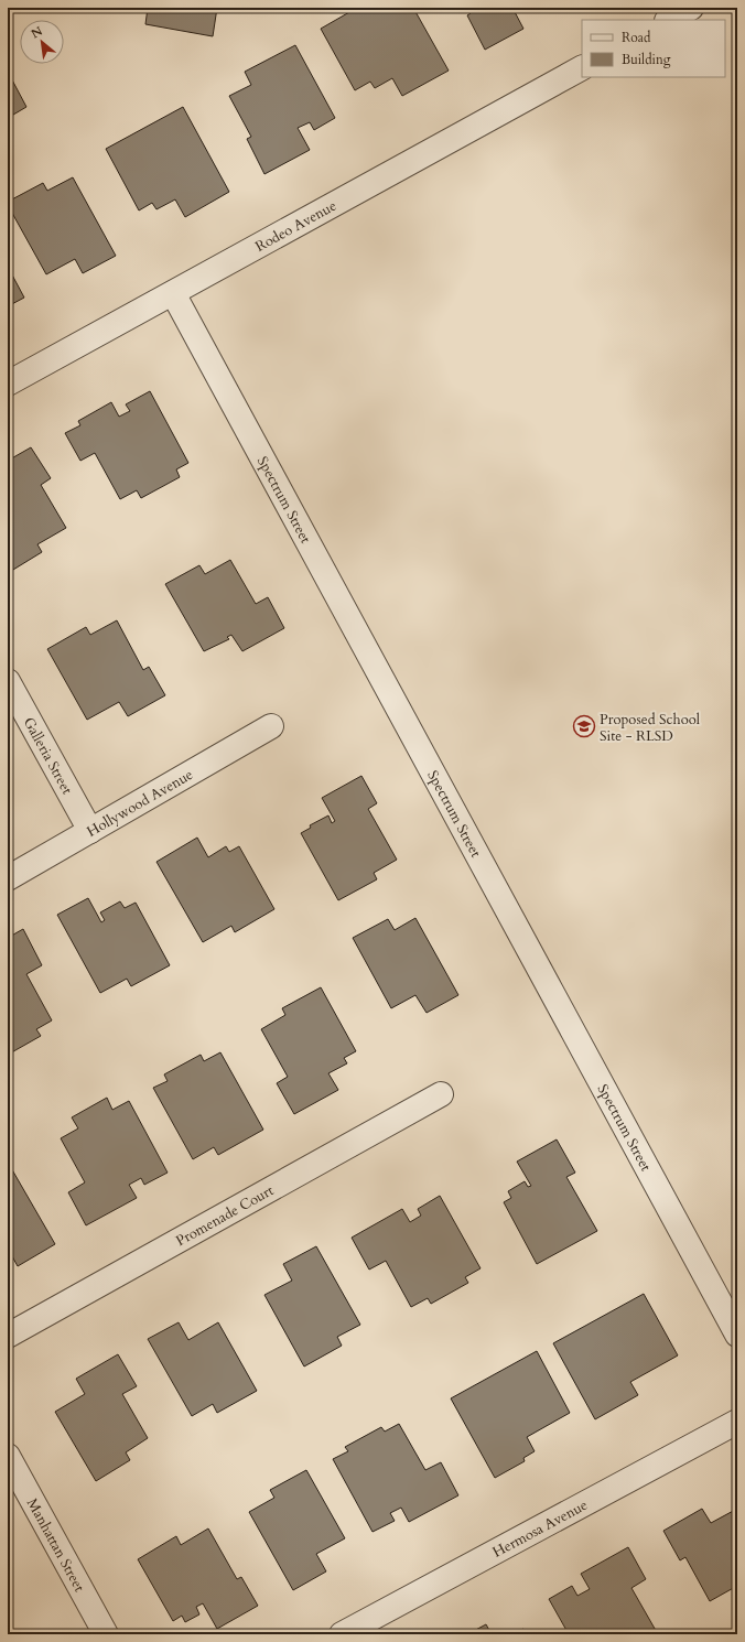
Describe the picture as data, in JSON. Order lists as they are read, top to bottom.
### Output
{
  "streets": {
    "street": [
      "Rodeo Avenue",
      "Spectrum Street",
      "Galleria Street",
      "Hollywood Avenue",
      "Promenade Court",
      "Hermosa Avenue",
      "Manhattan Street"
    ]
  },
  "crossings": [
    ["Rodeo Avenue", "Spectrum Street"],
    ["Galleria Street", "Hollywood Avenue"]
  ],
  "places": {
    "school or university": ["Proposed School Site - RLSD"]
  },
  "legend": ["Road", "Building"],
  "north": "top left"
}
